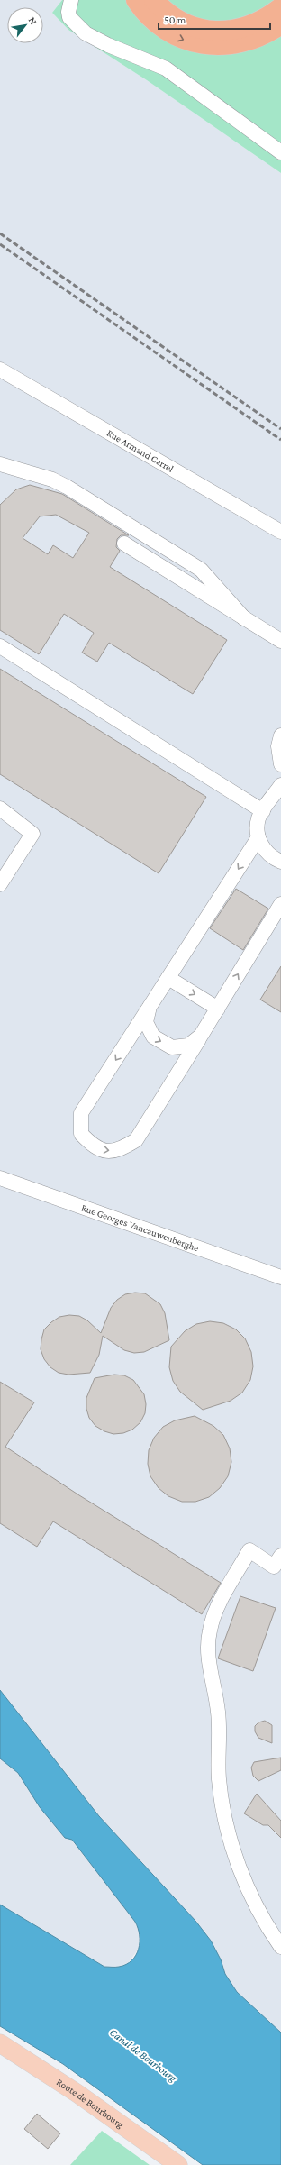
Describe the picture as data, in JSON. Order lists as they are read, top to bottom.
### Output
{
  "streets": {
    "main road": ["Route de Bourbourg"],
    "street": ["Rue Armand Carrel", "Rue Georges Vancauwenberghe"]
  },
  "water": ["Canal de Bourbourg"],
  "scale_bar": "50 m",
  "north": "top right"
}
